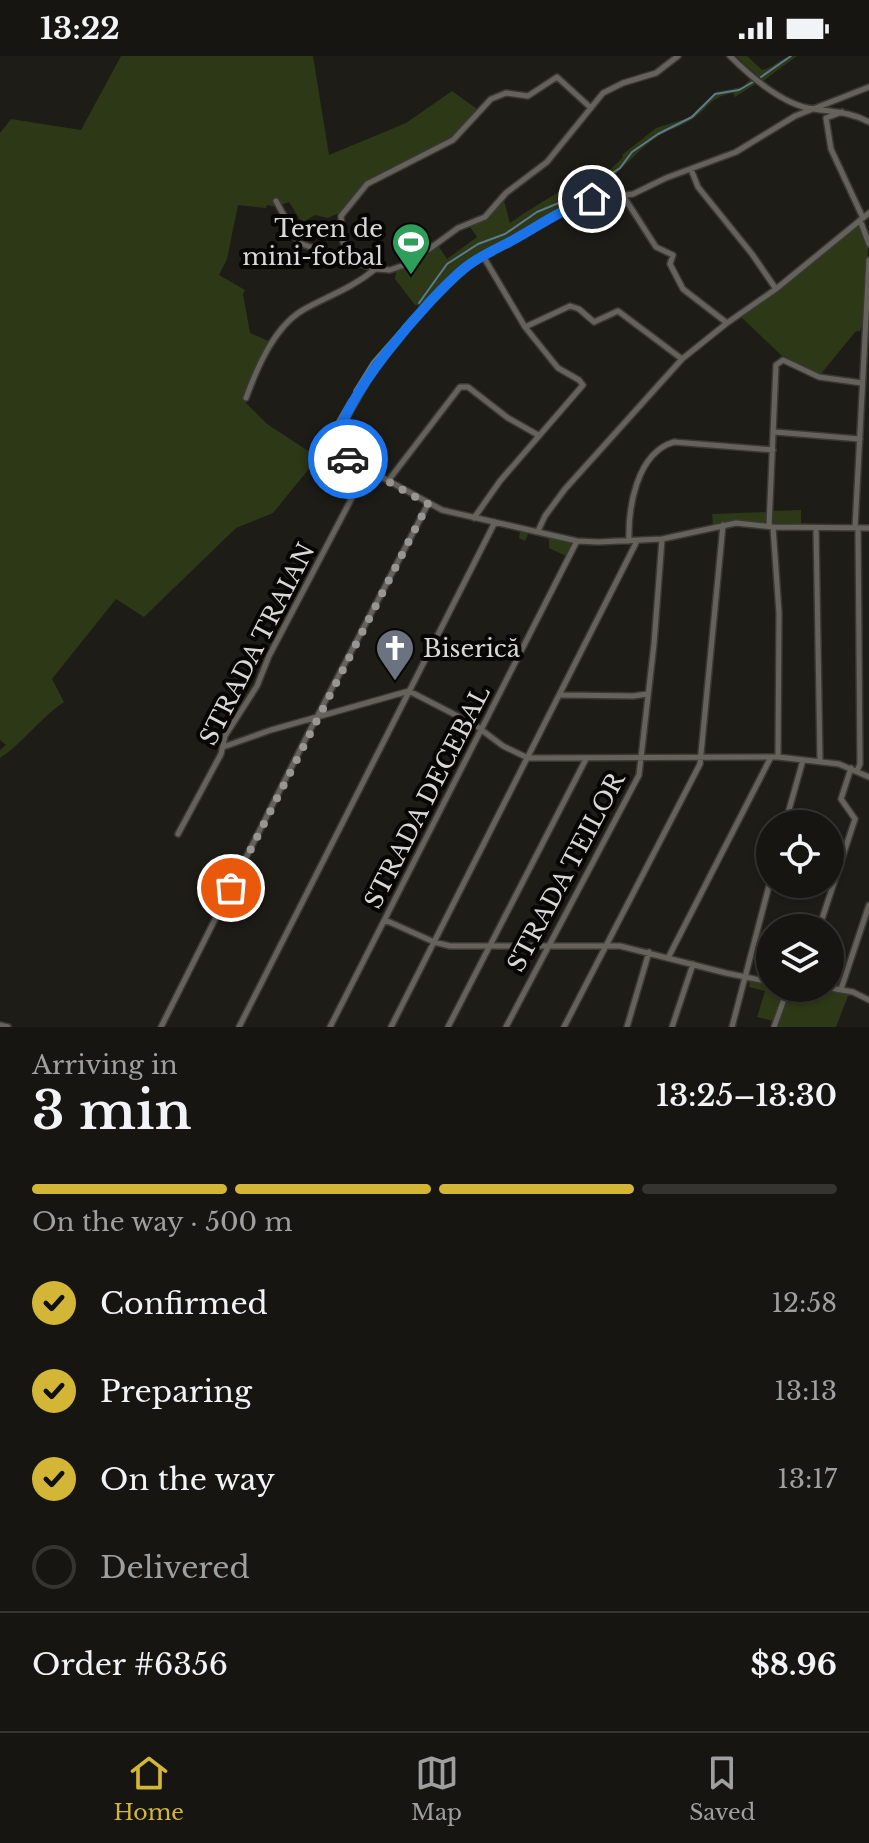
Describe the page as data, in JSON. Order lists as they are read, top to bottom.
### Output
{
  "streets": {
    "street": ["STRADA TRAIAN", "STRADA DECEBAL", "STRADA TEILOR"]
  },
  "places": {
    "sports": ["Teren de mini-fotbal"],
    "church": ["Biserică"]
  },
  "page": {
    "status": "13:22",
    "heading": ["3 min", "Arriving in", "13:25–13:30"],
    "panel": ["Order #6356", "$8.96"],
    "bar": "On the way · 500 m",
    "list": [
      ["Confirmed", "12:58"],
      ["Preparing", "13:13"],
      ["On the way", "13:17"],
      "Delivered"
    ],
    "tabs": ["Home", "Map", "Saved"]
  }
}
